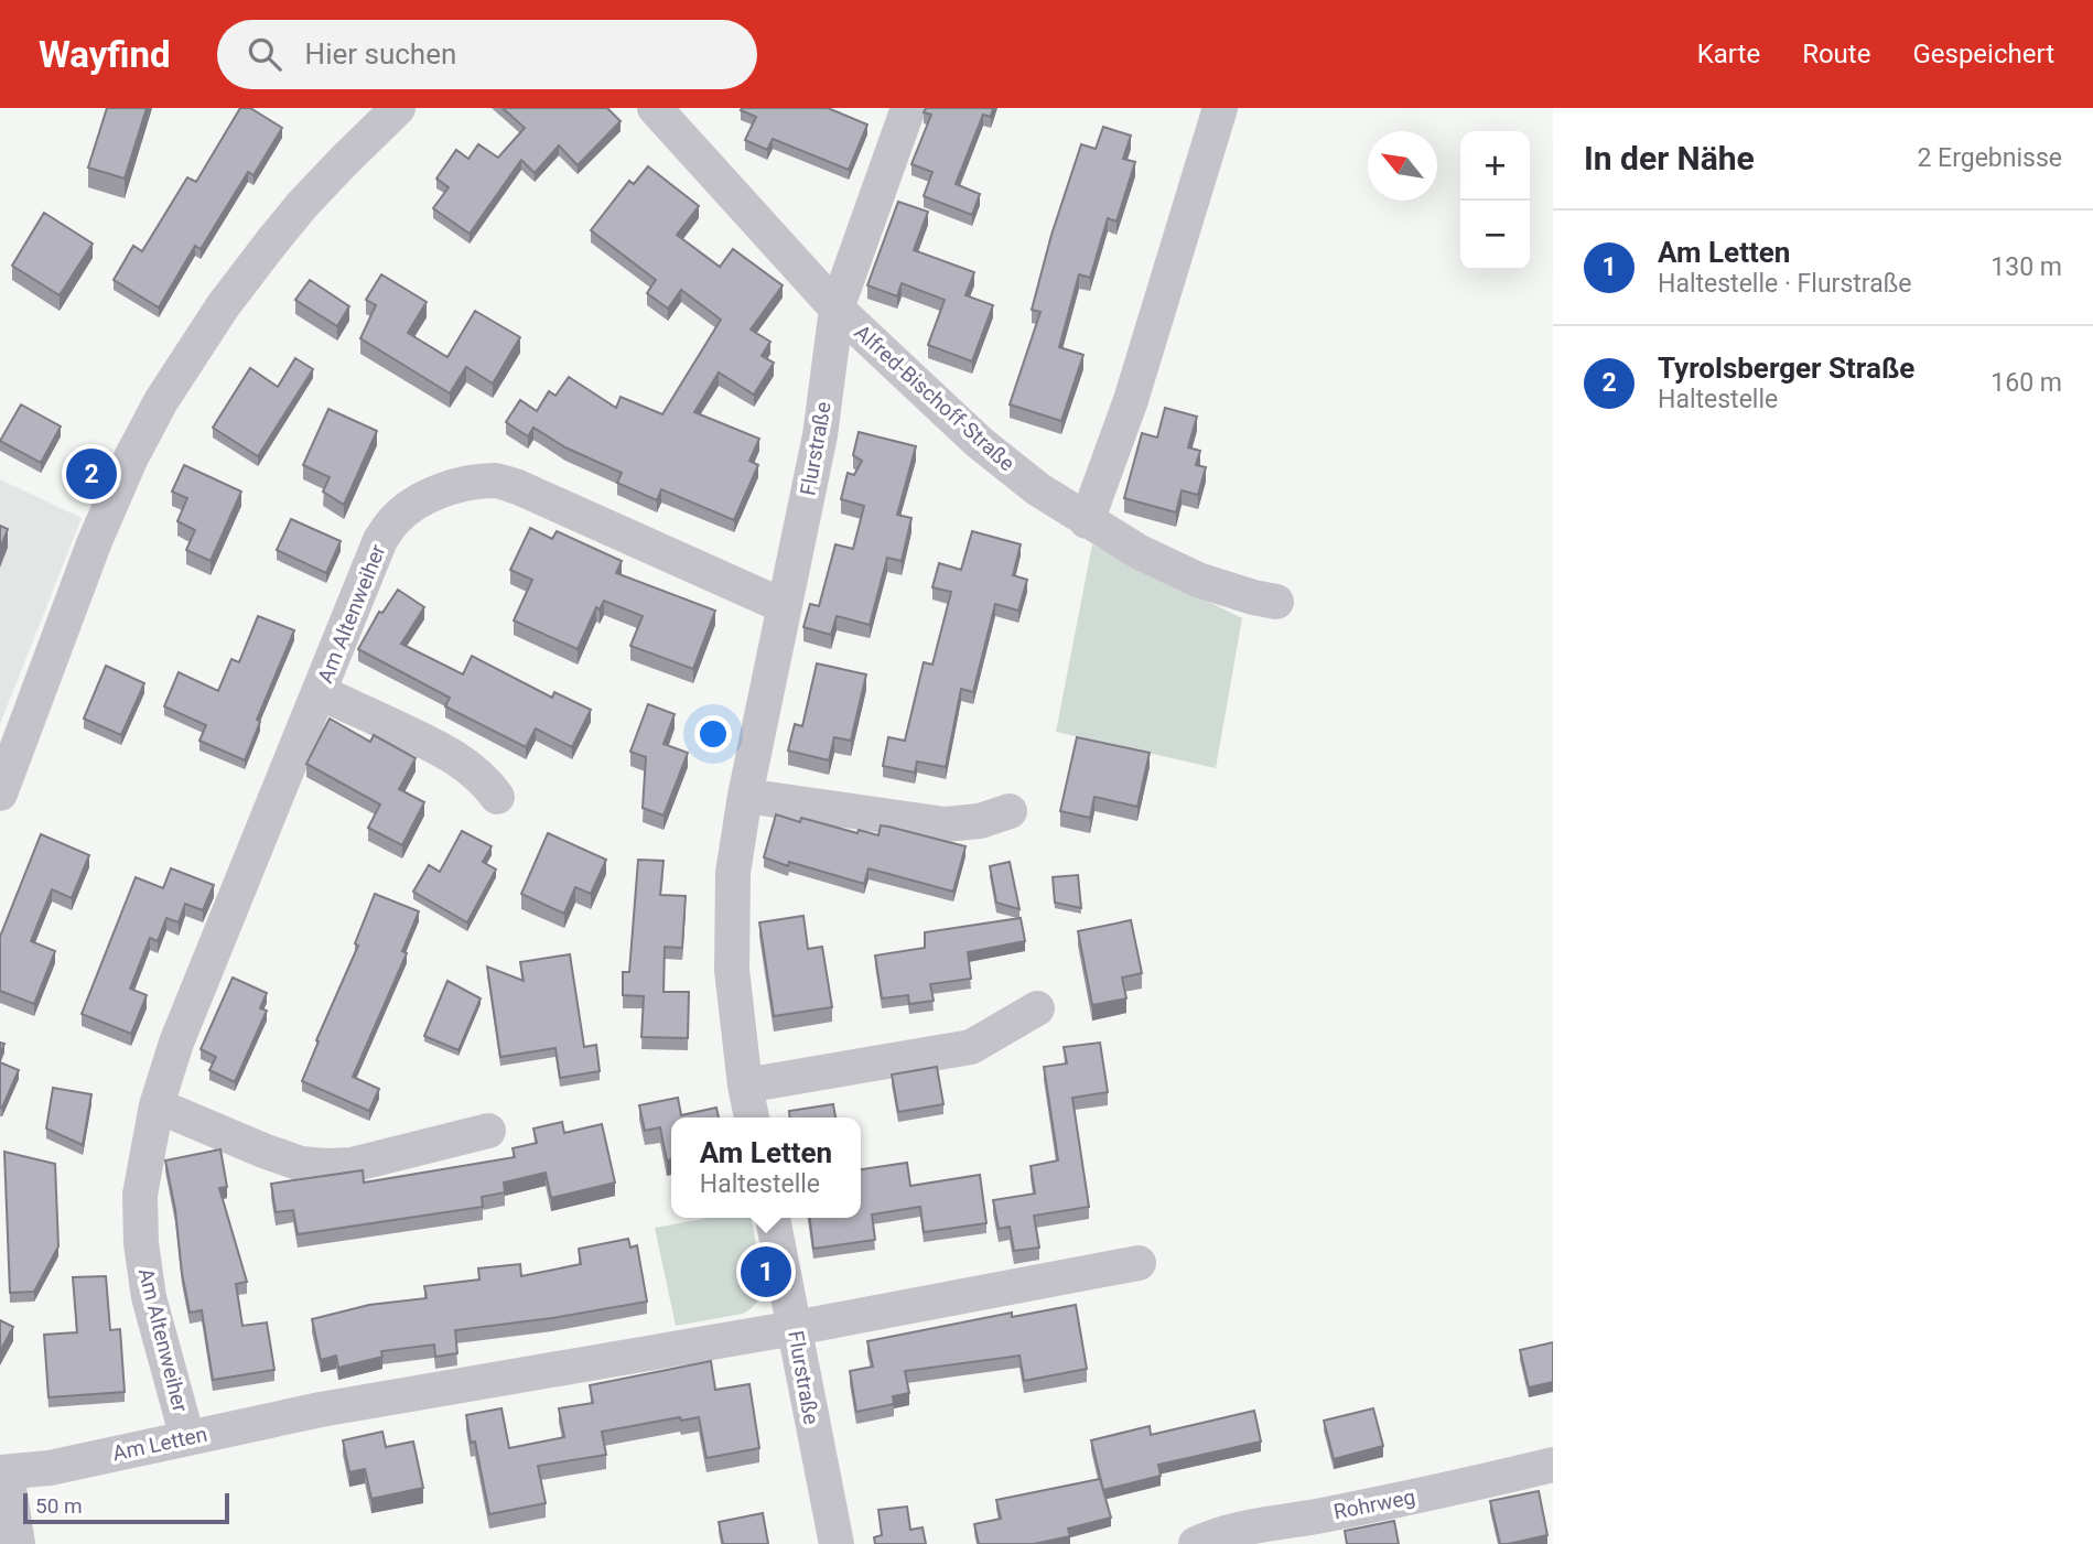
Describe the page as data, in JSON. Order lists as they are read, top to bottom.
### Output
{
  "streets": {
    "street": [
      "Alfred-Bischoff-Straße",
      "Flurstraße",
      "Am Altenweiher",
      "Am Letten",
      "Rohrweg"
    ]
  },
  "crossings": [
    ["Alfred-Bischoff-Straße", "Flurstraße"],
    ["Flurstraße", "Am Altenweiher"],
    ["Flurstraße", "Am Letten"],
    ["Am Altenweiher", "Am Letten"]
  ],
  "scale_bar": "50 m",
  "north": "top left",
  "page": {
    "header": "Wayfind",
    "search": "Hier suchen",
    "nav": ["Karte", "Route", "Gespeichert"],
    "heading": ["In der Nähe", "2 Ergebnisse"],
    "map_buttons": ["+", "−"],
    "list": [
      {
        "mark": "1",
        "name": "Am Letten",
        "note": "Haltestelle · Flurstraße",
        "value": "130 m"
      },
      {
        "mark": "2",
        "name": "Tyrolsberger Straße",
        "note": "Haltestelle",
        "value": "160 m"
      }
    ],
    "pins": ["2", "1"],
    "popup": ["Am Letten", "Haltestelle"],
    "scale": "50 m"
  }
}
